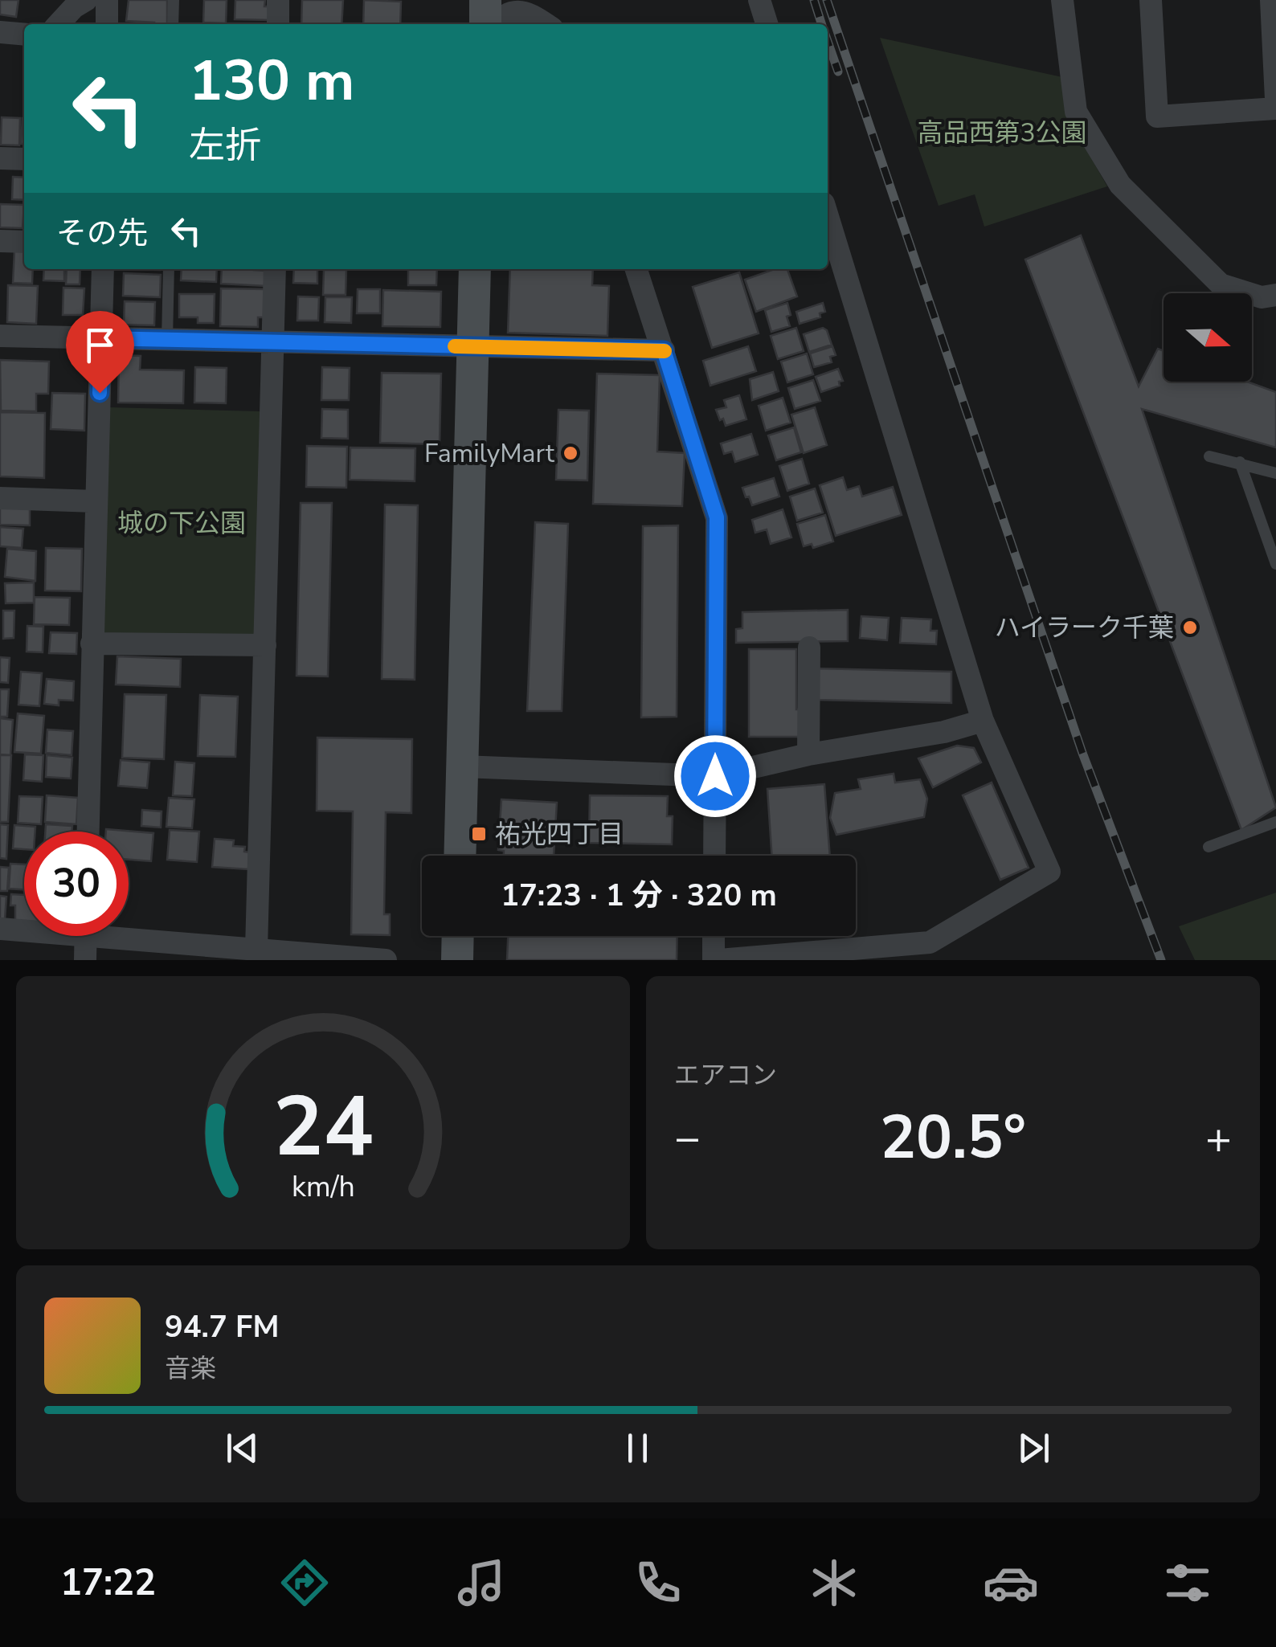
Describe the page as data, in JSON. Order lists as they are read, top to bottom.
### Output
{
  "parks": ["高品西第3公園", "城の下公園"],
  "places": {
    "other": ["FamilyMart", "ハイラーク千葉"],
    "transit": ["祐光四丁目"]
  },
  "north": "right",
  "page": {
    "turn": ["130 m", "左折"],
    "then": "その先",
    "limit": "30",
    "trip": "17:23 · 1 分 · 320 m",
    "tile": "エアコン",
    "heat": ["−", "20.5°", "+"],
    "song": ["94.7 FM", "音楽"],
    "tabs": "17:22",
    "gauge": ["24", "km/h"]
  }
}
